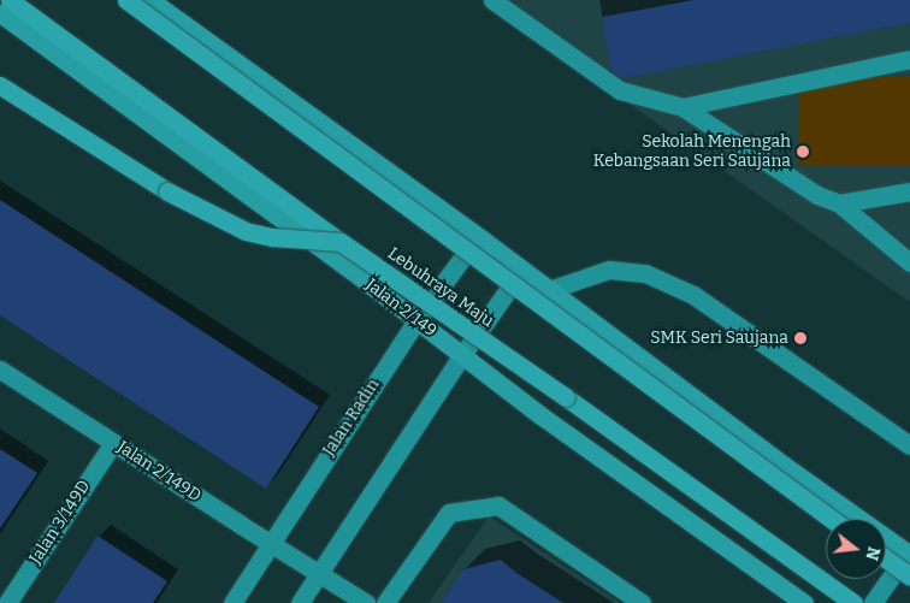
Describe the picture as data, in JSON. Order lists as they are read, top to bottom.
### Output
{
  "streets": {
    "highway": ["Lebuhraya Maju"],
    "main road": ["Jalan 2/149"],
    "street": ["Jalan Radin", "Jalan 2/149D", "Jalan 3/149D"]
  },
  "crossings": [
    ["Jalan 2/149", "Jalan Radin"],
    ["Jalan Radin", "Jalan 2/149D"],
    ["Jalan 2/149D", "Jalan 3/149D"]
  ],
  "places": ["Sekolah Menengah Kebangsaan Seri Saujana", "SMK Seri Saujana"],
  "north": "right"
}
